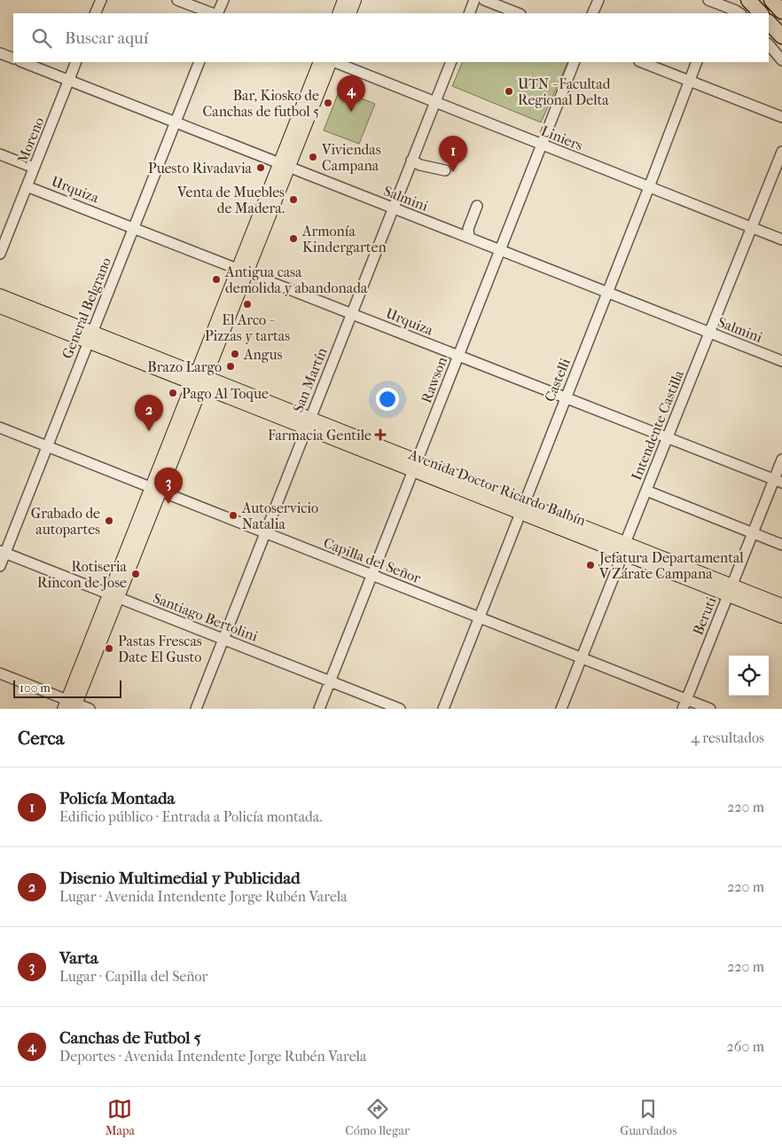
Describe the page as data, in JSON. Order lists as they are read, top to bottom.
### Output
{
  "streets": {
    "main road": ["Avenida Doctor Ricardo Balbín"],
    "street": [
      "Liniers",
      "Moreno",
      "Urquiza",
      "Salmini",
      "General Belgrano",
      "San Martín",
      "Rawson",
      "Castelli",
      "Intendente Castilla",
      "Capilla del Señor",
      "Beruti",
      "Santiago Bertolini"
    ]
  },
  "crossings": [
    ["Liniers", "San Martín"],
    ["Liniers", "Rawson"],
    ["Liniers", "Castelli"],
    ["Liniers", "Intendente Castilla"],
    ["Moreno", "Urquiza"],
    ["Moreno", "Salmini"],
    ["Urquiza", "General Belgrano"],
    ["Urquiza", "San Martín"],
    ["Urquiza", "Rawson"],
    ["Urquiza", "Castelli"],
    ["Urquiza", "Intendente Castilla"],
    ["Urquiza", "Beruti"],
    ["Salmini", "General Belgrano"],
    ["Salmini", "San Martín"],
    ["Salmini", "Rawson"],
    ["Salmini", "Castelli"],
    ["Salmini", "Intendente Castilla"],
    ["General Belgrano", "Avenida Doctor Ricardo Balbín"],
    ["General Belgrano", "Capilla del Señor"],
    ["General Belgrano", "Santiago Bertolini"],
    ["San Martín", "Avenida Doctor Ricardo Balbín"],
    ["San Martín", "Capilla del Señor"],
    ["San Martín", "Santiago Bertolini"],
    ["Rawson", "Avenida Doctor Ricardo Balbín"],
    ["Rawson", "Capilla del Señor"],
    ["Rawson", "Santiago Bertolini"],
    ["Castelli", "Avenida Doctor Ricardo Balbín"],
    ["Castelli", "Capilla del Señor"],
    ["Intendente Castilla", "Avenida Doctor Ricardo Balbín"],
    ["Intendente Castilla", "Capilla del Señor"],
    ["Avenida Doctor Ricardo Balbín", "Beruti"],
    ["Capilla del Señor", "Beruti"]
  ],
  "places": {
    "other": [
      "UTN - Facultad Regional Delta",
      "Bar, Kiosko de Canchas de futbol 5",
      "Viviendas Campana",
      "Puesto Rivadavia",
      "Venta de Muebles de Madera.",
      "Armonía Kindergarten",
      "Antigua casa demolida y abandonada",
      "El Arco - Pizzas y tartas",
      "Angus",
      "Brazo Largo",
      "Pago Al Toque",
      "Autoservicio Natalia",
      "Grabado de autopartes",
      "Jefatura Departamental V Zárate Campana",
      "Rotiseria Rincon de Jose",
      "Pastas Frescas Date El Gusto"
    ],
    "health": ["Farmacia Gentile"]
  },
  "scale_bar": "100 m",
  "page": {
    "search": "Buscar aquí",
    "pins": [
      "4",
      "1",
      "2",
      "3"
    ],
    "scale": "100 m",
    "heading": ["Cerca", "4 resultados"],
    "list": [
      {
        "mark": "1",
        "name": "Policía Montada",
        "note": "Edificio público · Entrada a Policía montada.",
        "value": "220 m"
      },
      {
        "mark": "2",
        "name": "Disenio Multimedial y Publicidad",
        "note": "Lugar · Avenida Intendente Jorge Rubén Varela",
        "value": "220 m"
      },
      {
        "mark": "3",
        "name": "Varta",
        "note": "Lugar · Capilla del Señor",
        "value": "220 m"
      },
      {
        "mark": "4",
        "name": "Canchas de Futbol 5",
        "note": "Deportes · Avenida Intendente Jorge Rubén Varela",
        "value": "260 m"
      }
    ],
    "nav": ["Mapa", "Cómo llegar", "Guardados"]
  }
}
